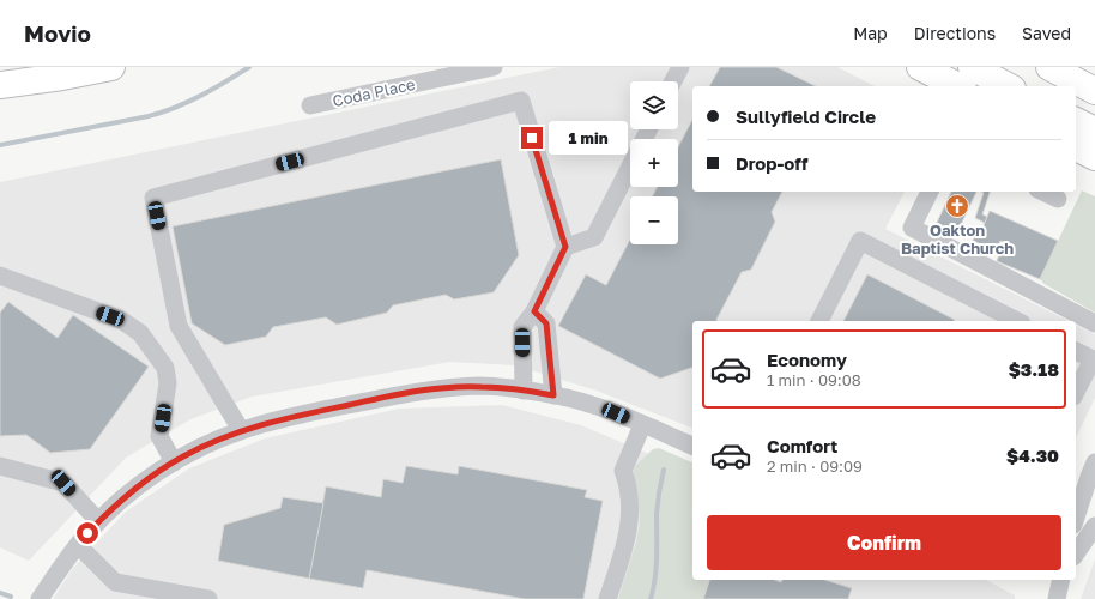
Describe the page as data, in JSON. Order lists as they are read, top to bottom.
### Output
{
  "streets": {
    "street": ["Coda Place"]
  },
  "places": {
    "church": ["Oakton Baptist Church"]
  },
  "page": {
    "header": "Movio",
    "nav": ["Map", "Directions", "Saved"],
    "map_buttons": ["+", "−"],
    "banner": ["Sullyfield Circle", "Drop-off"],
    "bubble": "1 min",
    "list": [
      {
        "name": "Economy",
        "note": "1 min · 09:08",
        "value": "$3.18"
      },
      {
        "name": "Comfort",
        "note": "2 min · 09:09",
        "value": "$4.30"
      }
    ],
    "buttons": "Confirm"
  }
}
